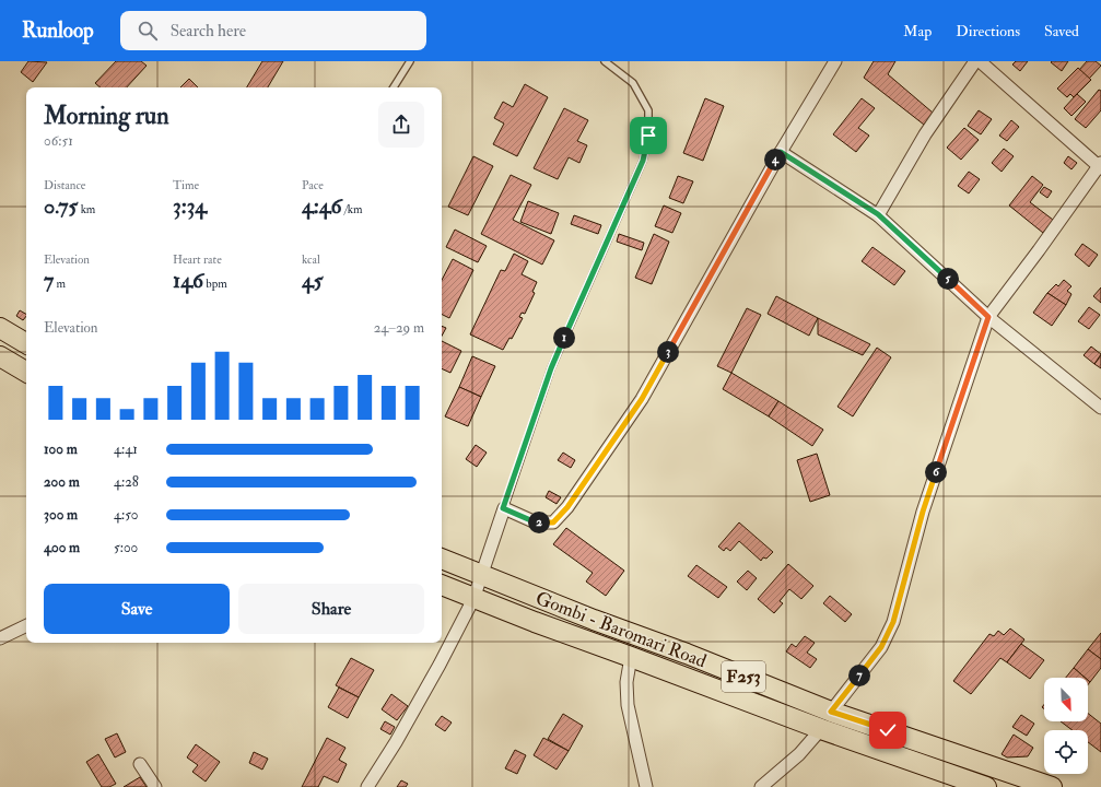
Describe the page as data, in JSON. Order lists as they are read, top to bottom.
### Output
{
  "streets": {
    "main road": ["Gombi - Baromari Road", "F253"]
  },
  "north": "bottom right",
  "page": {
    "header": "Runloop",
    "search": "Search here",
    "nav": ["Map", "Directions", "Saved"],
    "heading": ["Morning run", "06:51"],
    "pins": [
      "4",
      "5",
      "1",
      "3",
      "6",
      "2",
      "7"
    ],
    "stats": [
      ["Distance", "0.75 km"],
      ["Time", "3:34"],
      ["Pace", "4:46 /km"],
      ["Elevation", "7 m"],
      ["Heart rate", "146 bpm"],
      ["kcal", "45"]
    ],
    "chart": ["Elevation", "24–29 m"],
    "list": [
      {
        "name": "100 m",
        "note": "4:41"
      },
      {
        "name": "200 m",
        "note": "4:28"
      },
      {
        "name": "300 m",
        "note": "4:50"
      },
      {
        "name": "400 m",
        "note": "5:00"
      }
    ],
    "buttons": ["Save", "Share"]
  }
}
